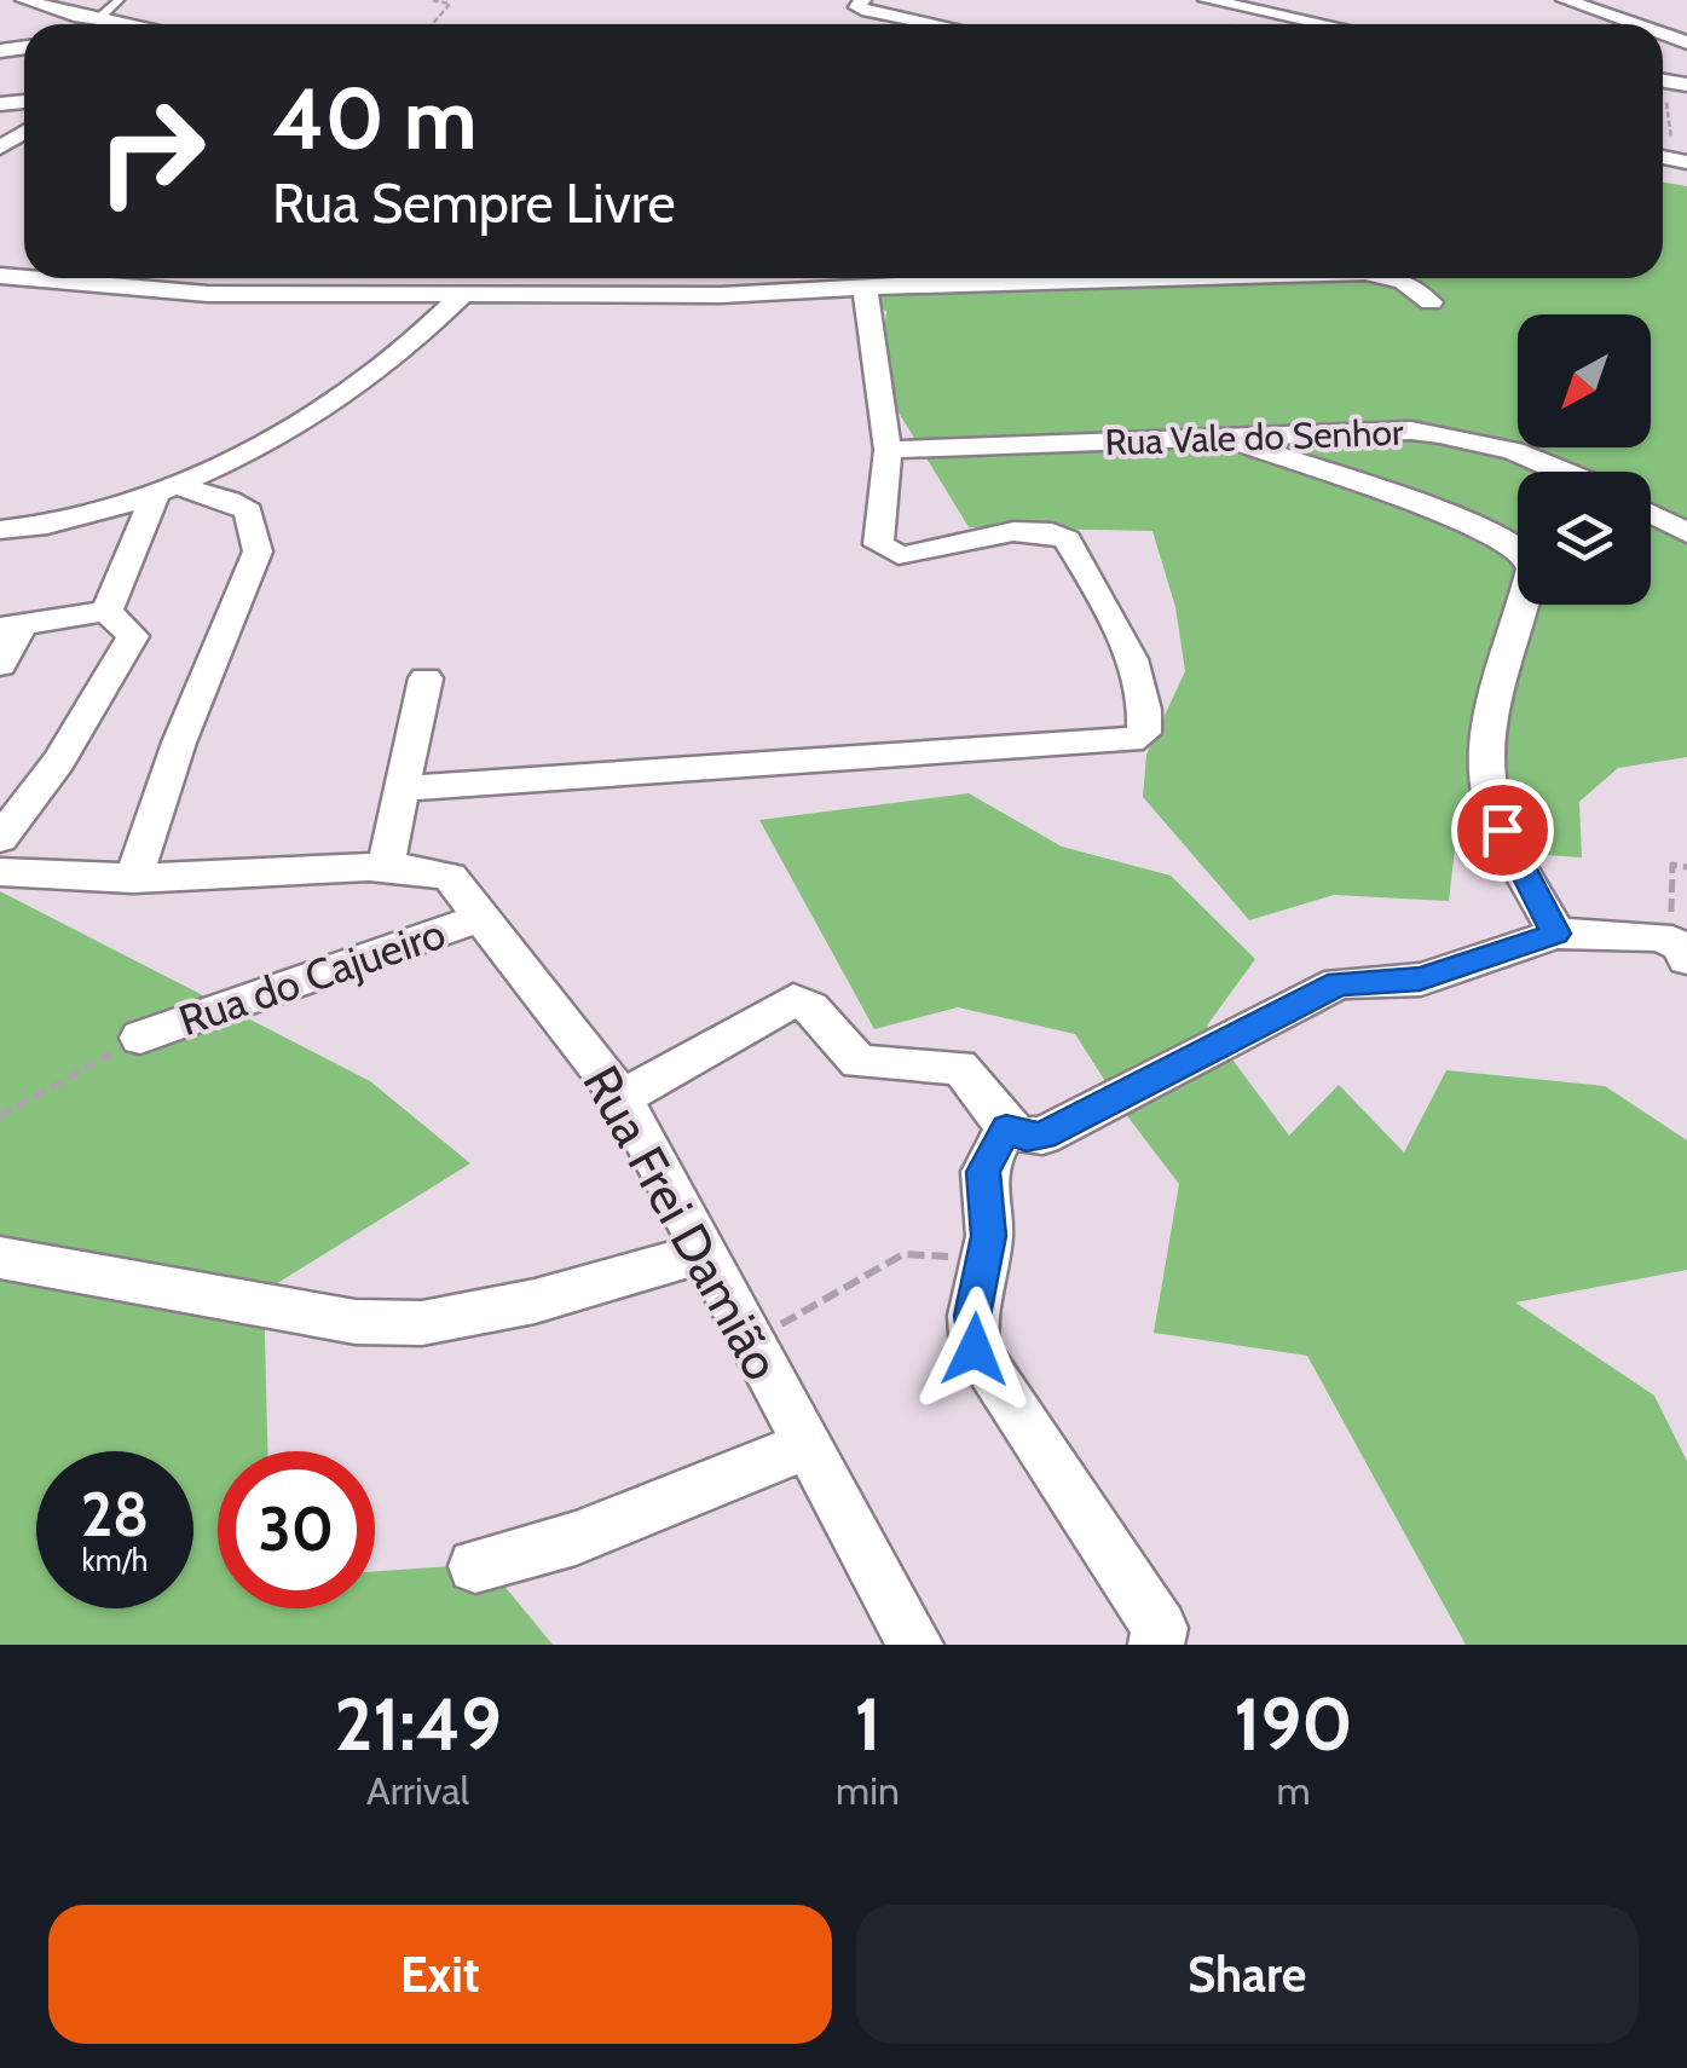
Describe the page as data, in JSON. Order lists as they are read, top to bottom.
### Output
{
  "streets": {
    "street": ["Rua Vale do Senhor", "Rua do Cajueiro", "Rua Frei Damião"]
  },
  "crossings": [
    ["Rua do Cajueiro", "Rua Frei Damião"]
  ],
  "north": "bottom left",
  "page": {
    "turn": ["40 m", "Rua Sempre Livre"],
    "speed": "28 km/h",
    "limit": "30",
    "eta": [
      "21:49",
      "Arrival",
      "1",
      "min",
      "190",
      "m"
    ],
    "buttons": ["Exit", "Share"]
  }
}
